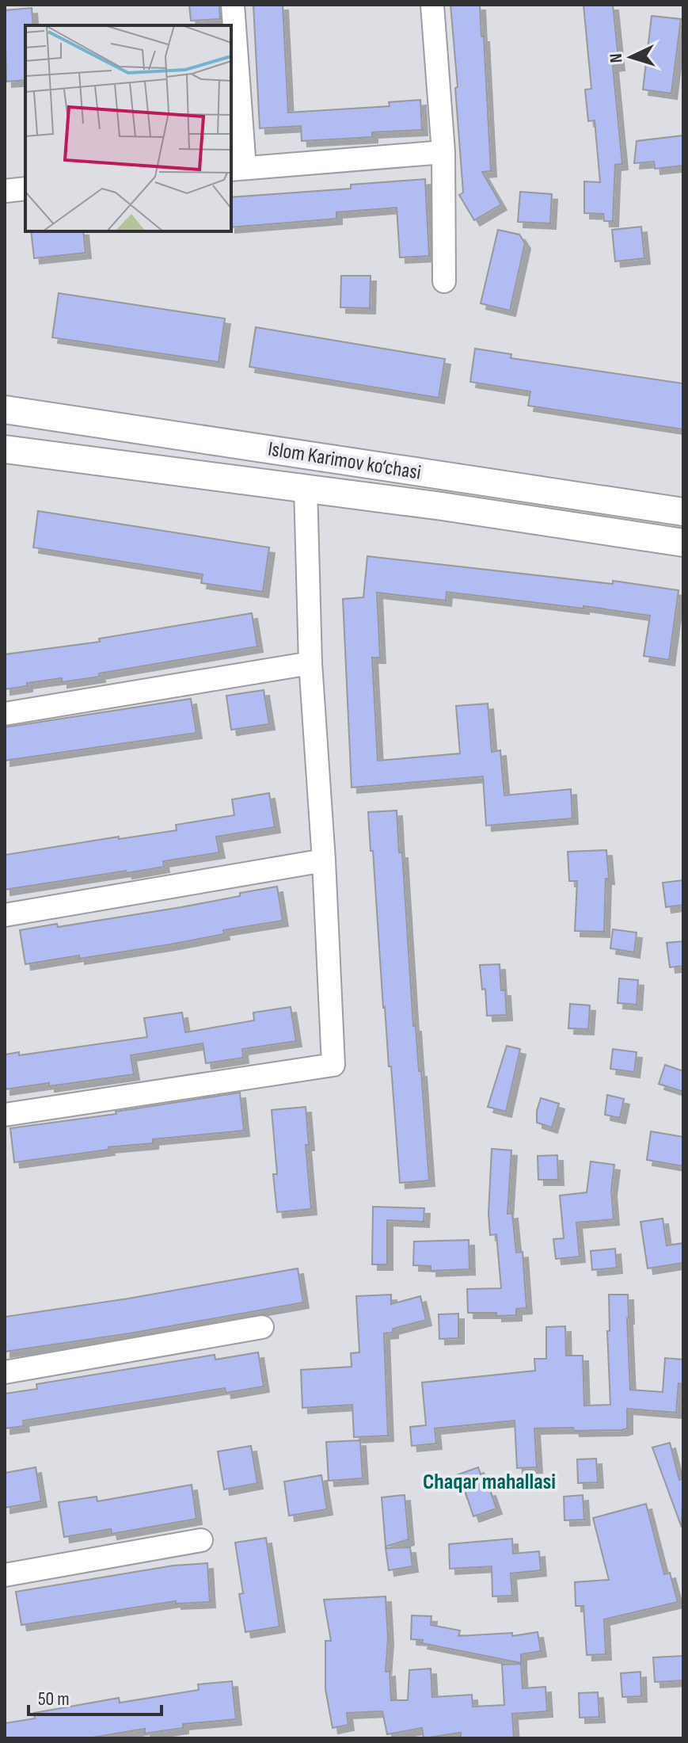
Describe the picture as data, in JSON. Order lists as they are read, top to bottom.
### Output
{
  "streets": {
    "main road": ["Islom Karimov ko‘chasi"]
  },
  "districts": ["Chaqar mahallasi"],
  "scale_bar": "50 m",
  "north": "left"
}
